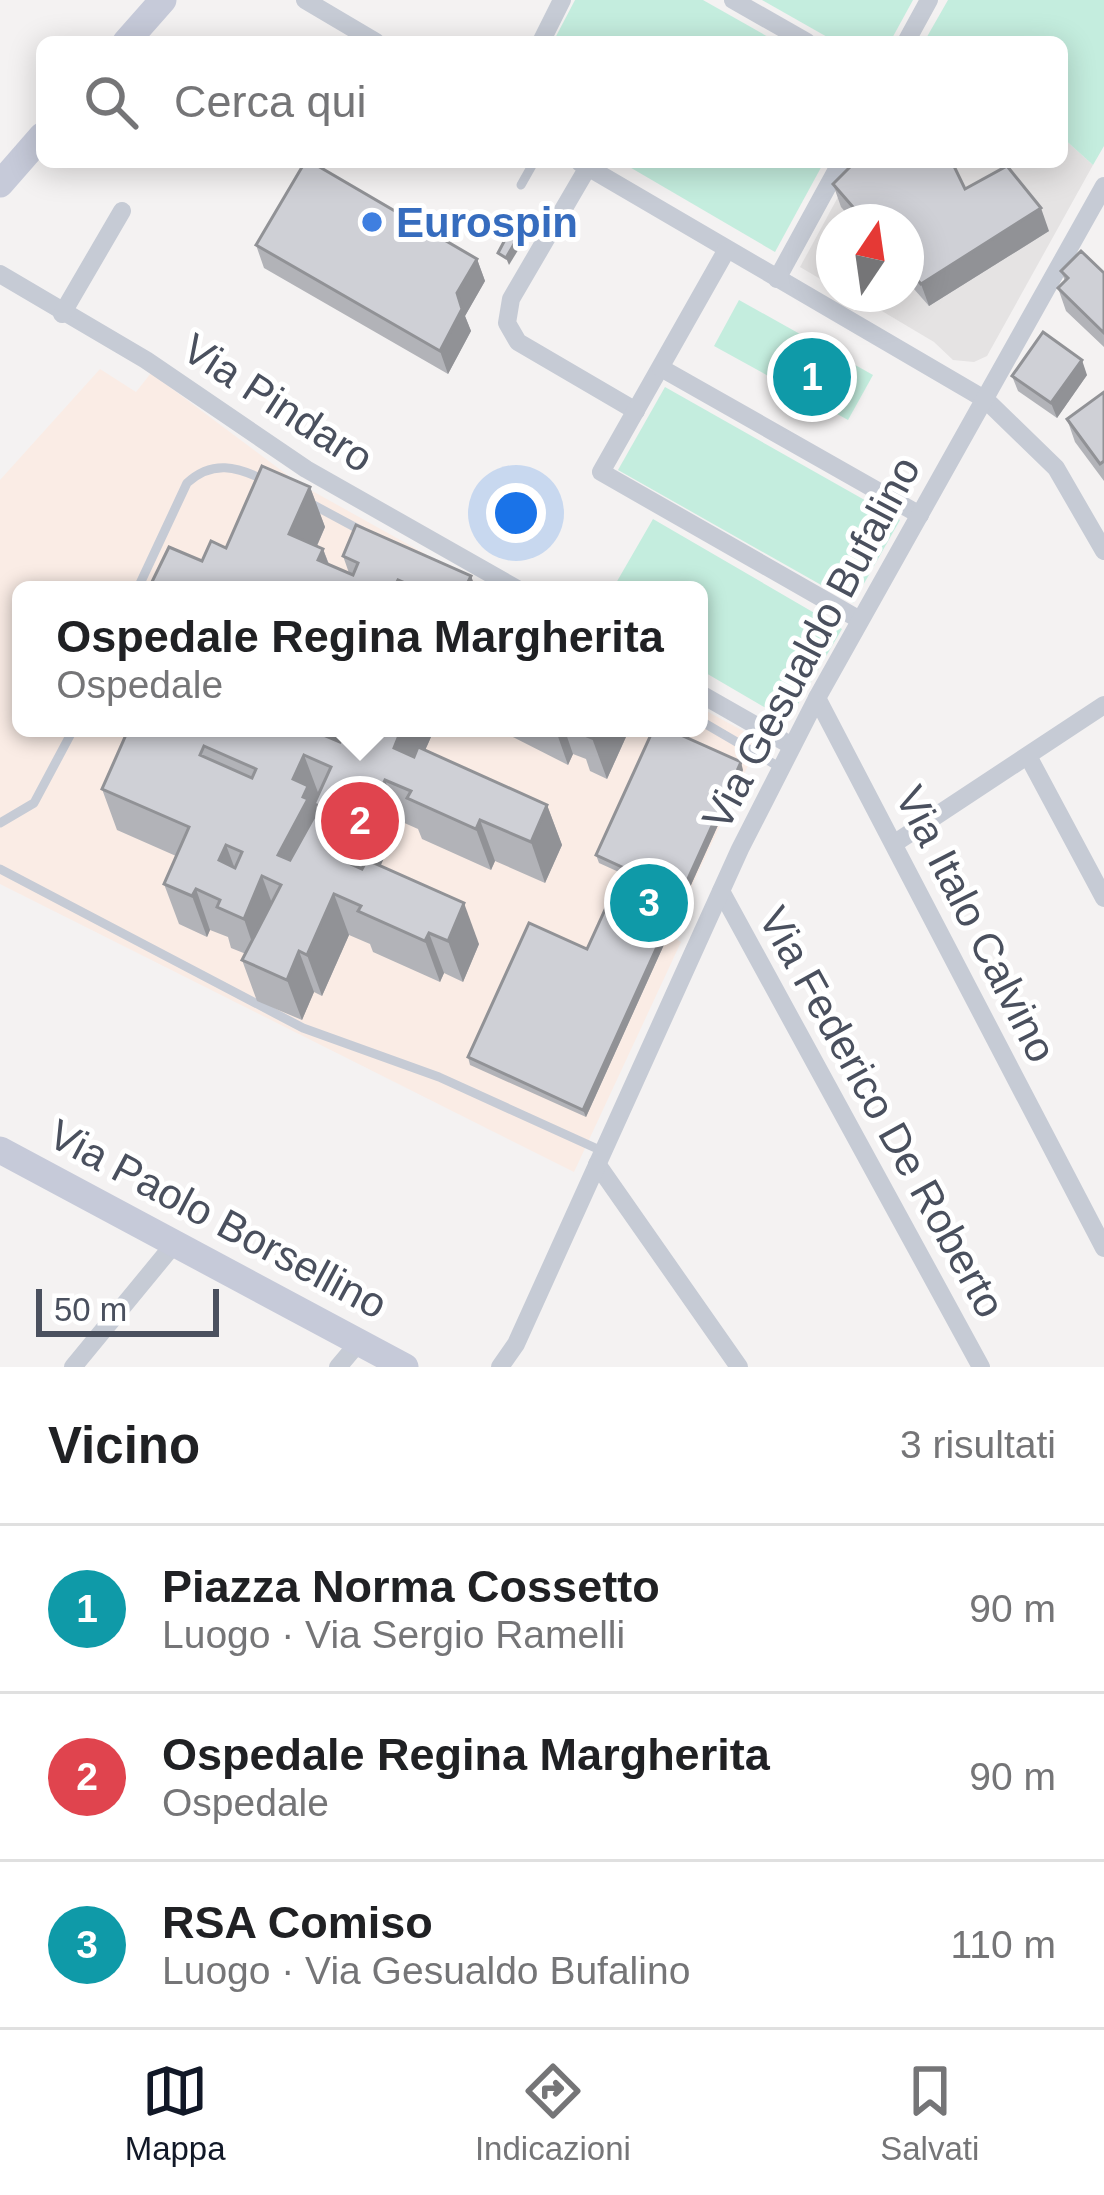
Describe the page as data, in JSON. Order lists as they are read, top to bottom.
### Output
{
  "streets": {
    "main road": ["Via Paolo Borsellino"],
    "street": [
      "Via Pindaro",
      "Via Gesualdo Bufalino",
      "Via Italo Calvino",
      "Via Federico De Roberto"
    ]
  },
  "crossings": [
    ["Via Gesualdo Bufalino", "Via Italo Calvino"],
    ["Via Gesualdo Bufalino", "Via Federico De Roberto"]
  ],
  "places": ["Eurospin"],
  "scale_bar": "50 m",
  "north": "top",
  "page": {
    "search": "Cerca qui",
    "pins": ["1", "2", "3"],
    "popup": ["Ospedale Regina Margherita", "Ospedale"],
    "scale": "50 m",
    "heading": ["Vicino", "3 risultati"],
    "list": [
      {
        "mark": "1",
        "name": "Piazza Norma Cossetto",
        "note": "Luogo · Via Sergio Ramelli",
        "value": "90 m"
      },
      {
        "mark": "2",
        "name": "Ospedale Regina Margherita",
        "note": "Ospedale",
        "value": "90 m"
      },
      {
        "mark": "3",
        "name": "RSA Comiso",
        "note": "Luogo · Via Gesualdo Bufalino",
        "value": "110 m"
      }
    ],
    "nav": ["Mappa", "Indicazioni", "Salvati"]
  }
}
